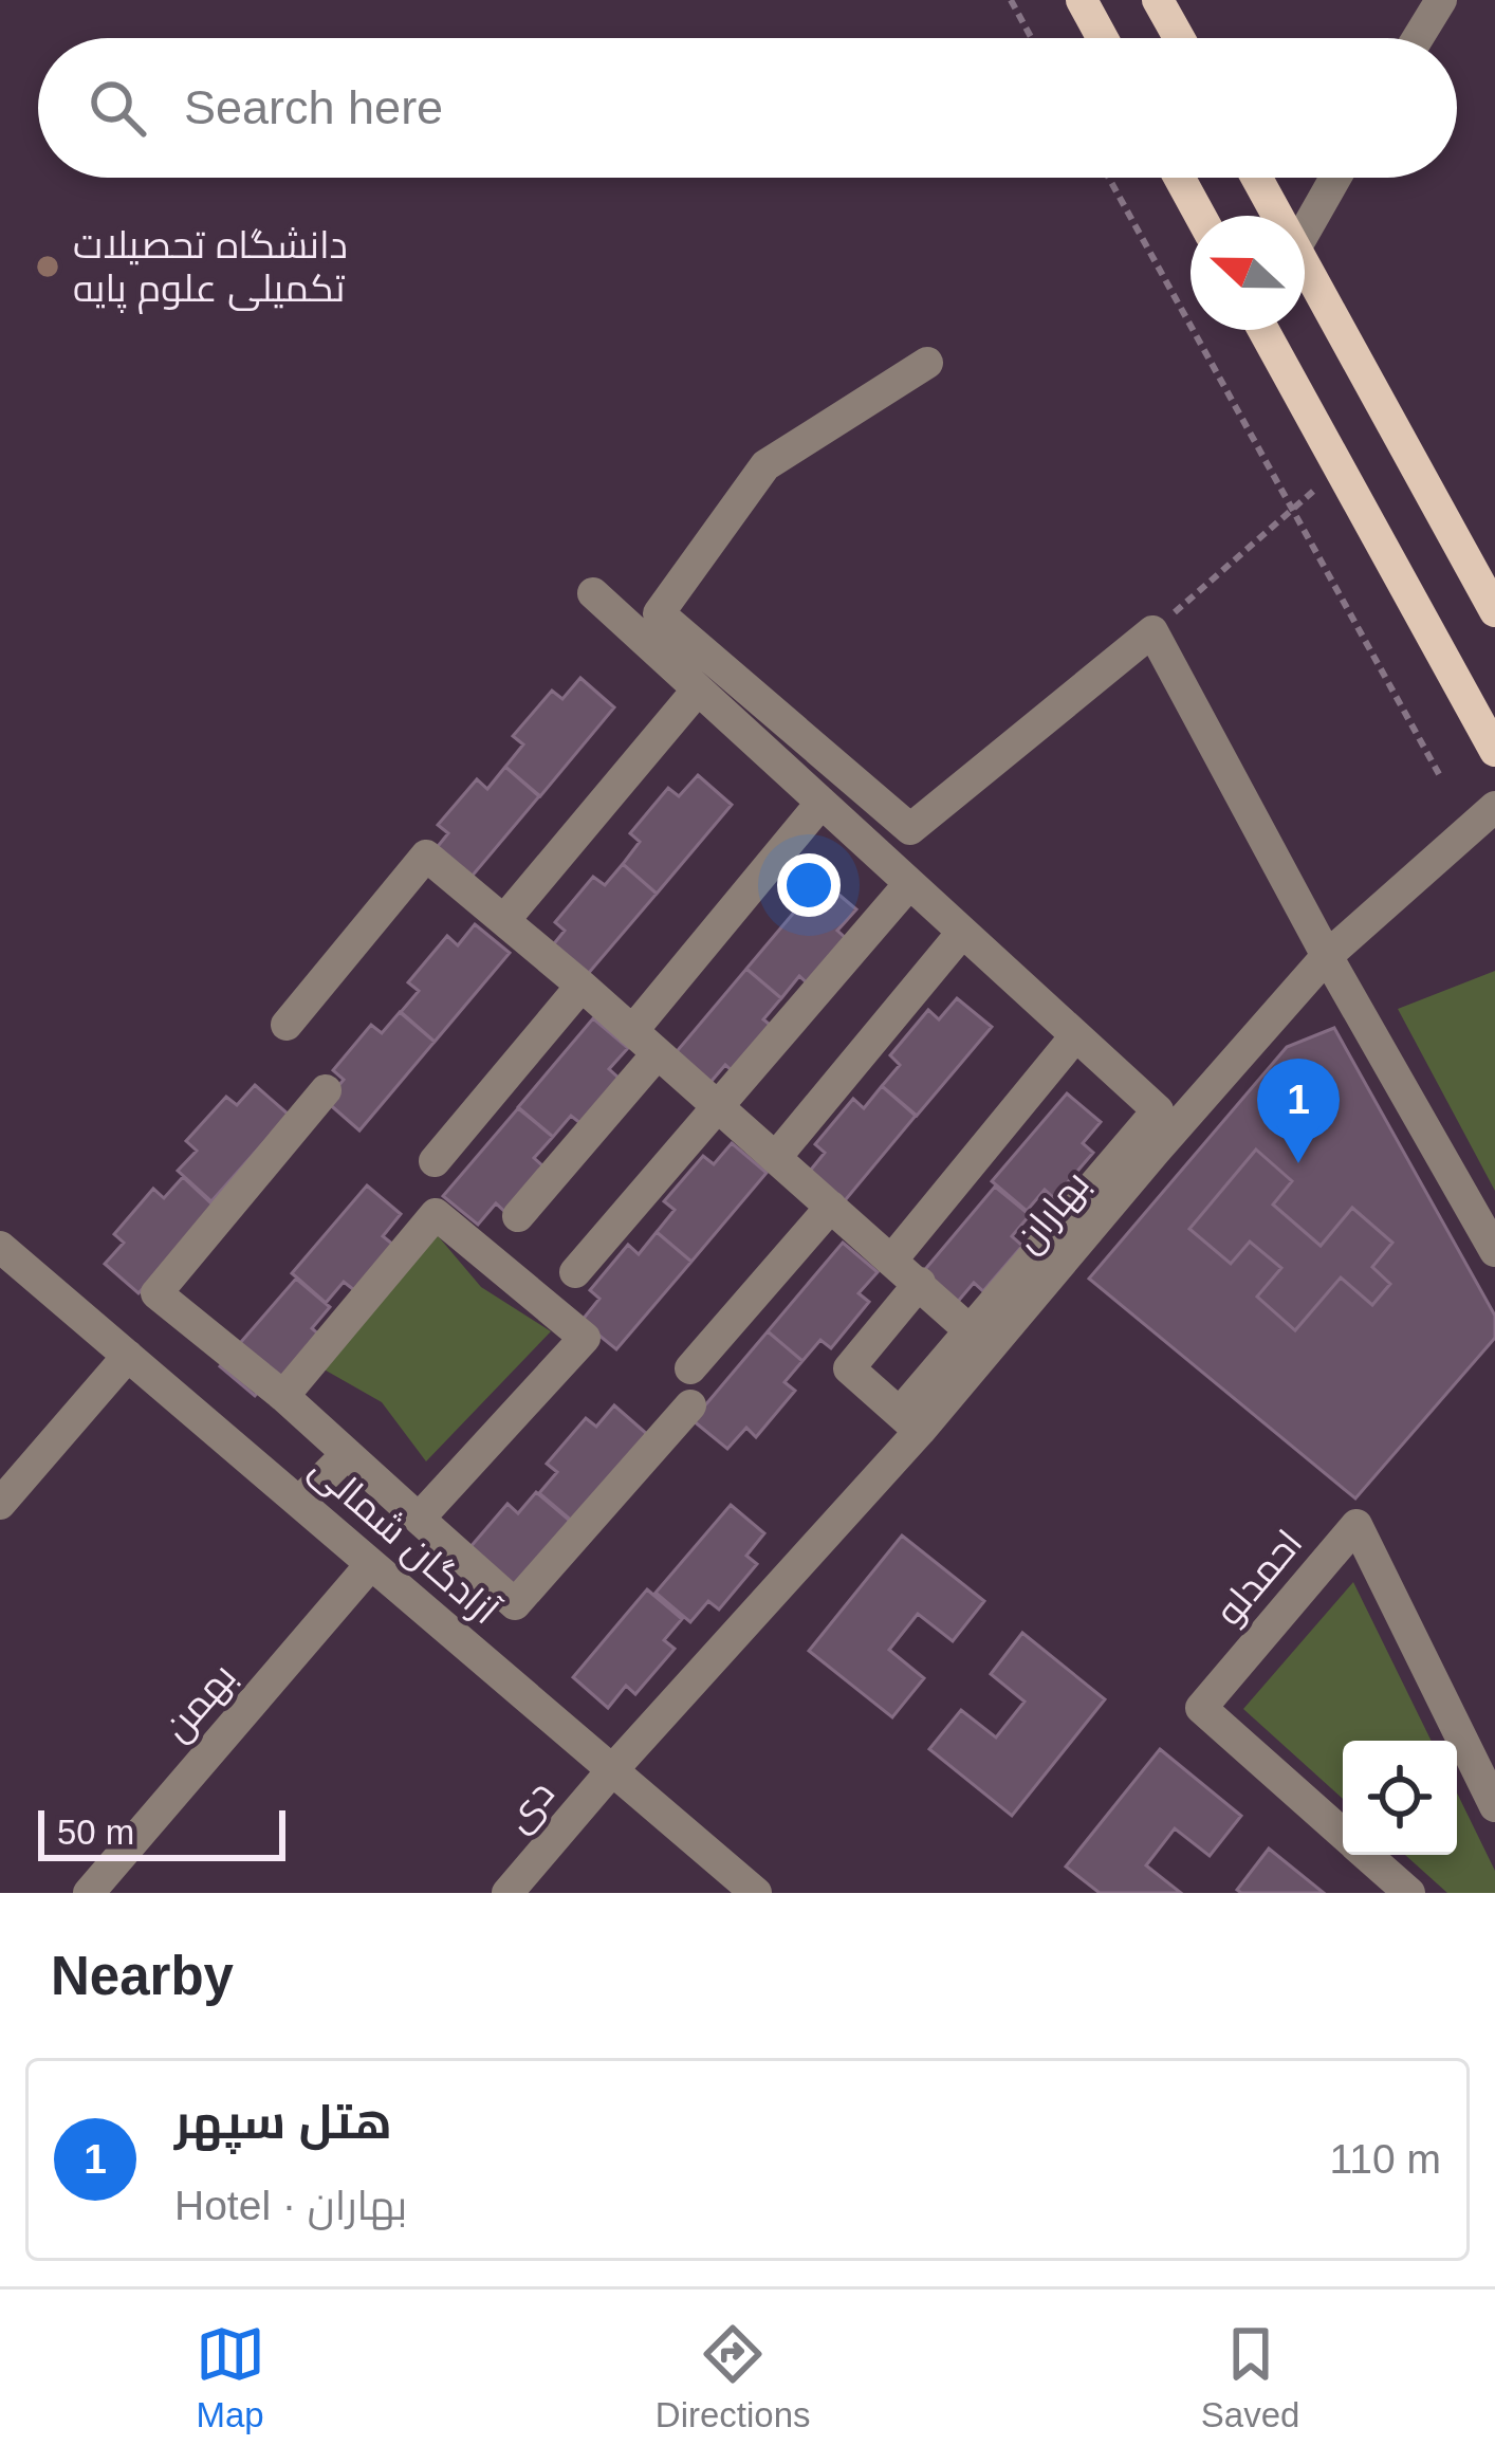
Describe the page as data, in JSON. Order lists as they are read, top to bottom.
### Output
{
  "streets": {
    "street": [
      "بهاران",
      "آزادگان شمالی",
      "احمدلو",
      "بهمن",
      "دی"
    ]
  },
  "crossings": [
    ["بهاران", "آزادگان شمالی"],
    ["بهاران", "دی"],
    ["آزادگان شمالی", "بهمن"],
    ["آزادگان شمالی", "دی"]
  ],
  "places": ["دانشگاه تحصیلات تکمیلی علوم پایه"],
  "scale_bar": "50 m",
  "north": "left",
  "page": {
    "search": "Search here",
    "pins": "1",
    "scale": "50 m",
    "heading": "Nearby",
    "list": [
      {
        "mark": "1",
        "name": "هتل سپهر",
        "note": "Hotel · بهاران",
        "value": "110 m"
      }
    ],
    "nav": ["Map", "Directions", "Saved"]
  }
}
